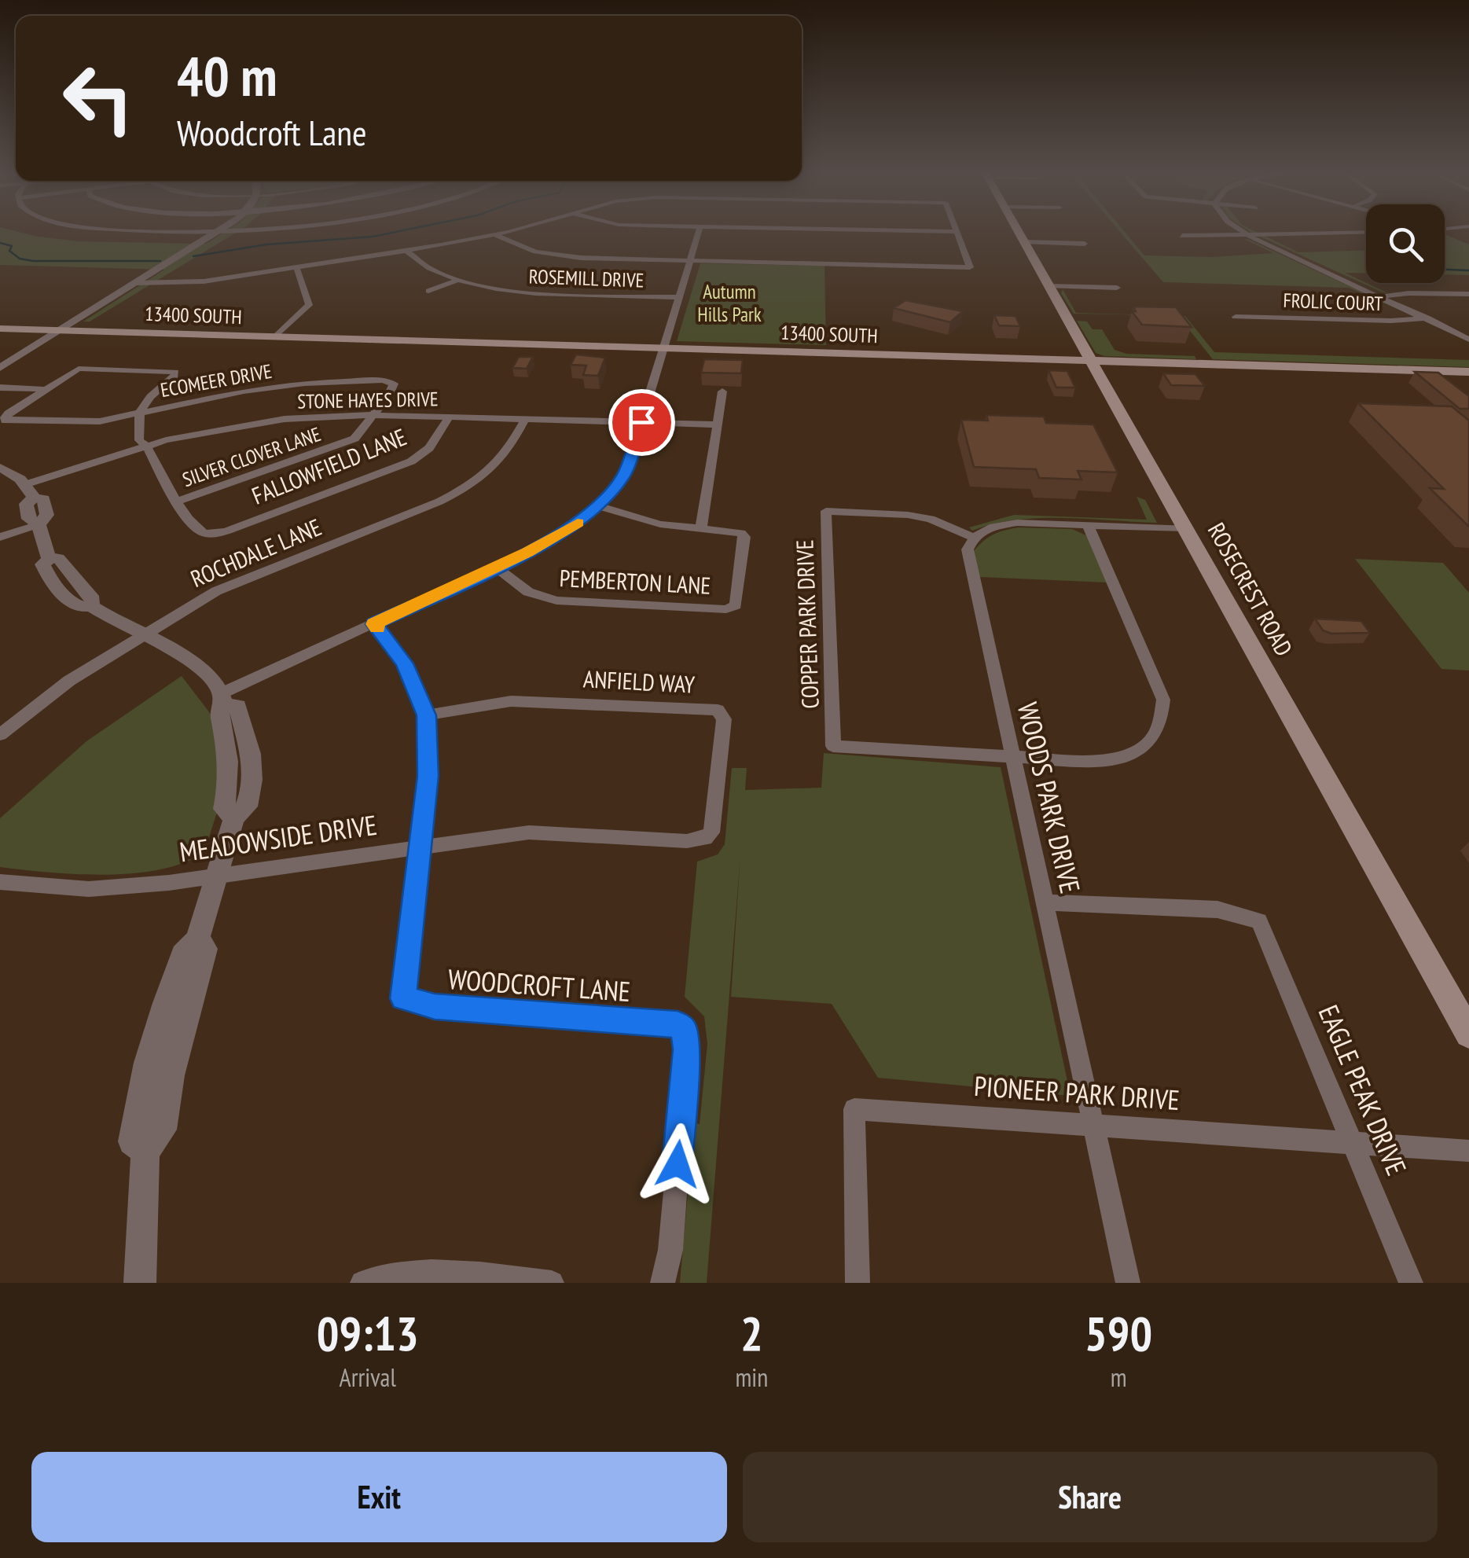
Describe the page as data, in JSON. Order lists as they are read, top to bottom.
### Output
{
  "streets": {
    "main road": ["13400 SOUTH", "ROSECREST ROAD"],
    "street": [
      "ROSEMILL DRIVE",
      "FROLIC COURT",
      "ECOMEER DRIVE",
      "STONE HAYES DRIVE",
      "SILVER CLOVER LANE",
      "FALLOWFIELD LANE",
      "ROCHDALE LANE",
      "PEMBERTON LANE",
      "COPPER PARK DRIVE",
      "ANFIELD WAY",
      "WOODS PARK DRIVE",
      "MEADOWSIDE DRIVE",
      "WOODCROFT LANE",
      "EAGLE PEAK DRIVE",
      "PIONEER PARK DRIVE"
    ]
  },
  "crossings": [
    ["13400 SOUTH", "ROSECREST ROAD"],
    ["ECOMEER DRIVE", "STONE HAYES DRIVE"],
    ["ECOMEER DRIVE", "SILVER CLOVER LANE"],
    ["STONE HAYES DRIVE", "SILVER CLOVER LANE"],
    ["STONE HAYES DRIVE", "FALLOWFIELD LANE"],
    ["STONE HAYES DRIVE", "ROCHDALE LANE"],
    ["SILVER CLOVER LANE", "FALLOWFIELD LANE"],
    ["COPPER PARK DRIVE", "WOODS PARK DRIVE"],
    ["ANFIELD WAY", "MEADOWSIDE DRIVE"],
    ["ANFIELD WAY", "WOODCROFT LANE"],
    ["WOODS PARK DRIVE", "EAGLE PEAK DRIVE"],
    ["WOODS PARK DRIVE", "PIONEER PARK DRIVE"],
    ["MEADOWSIDE DRIVE", "WOODCROFT LANE"],
    ["EAGLE PEAK DRIVE", "PIONEER PARK DRIVE"]
  ],
  "parks": ["Autumn Hills Park"],
  "page": {
    "turn": ["40 m", "Woodcroft Lane"],
    "eta": [
      "09:13",
      "Arrival",
      "2",
      "min",
      "590",
      "m"
    ],
    "buttons": ["Exit", "Share"]
  }
}
